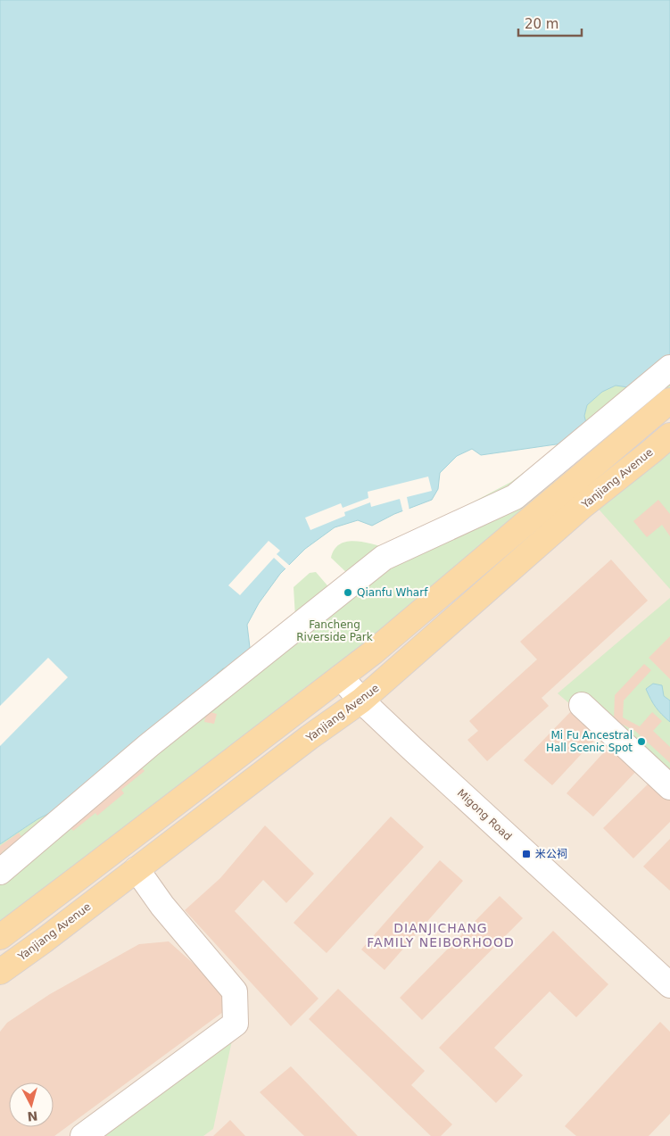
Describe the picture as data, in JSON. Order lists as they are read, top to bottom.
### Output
{
  "streets": {
    "main road": ["Yanjiang Avenue"],
    "street": ["Migong Road"]
  },
  "crossings": [
    ["Yanjiang Avenue", "Migong Road"]
  ],
  "districts": ["DIANJICHANG FAMILY NEIBORHOOD"],
  "parks": ["Fancheng Riverside Park"],
  "places": {
    "other": ["Qianfu Wharf", "Mi Fu Ancestral Hall Scenic Spot"],
    "transit": ["米公祠"]
  },
  "scale_bar": "20 m",
  "north": "bottom"
}
